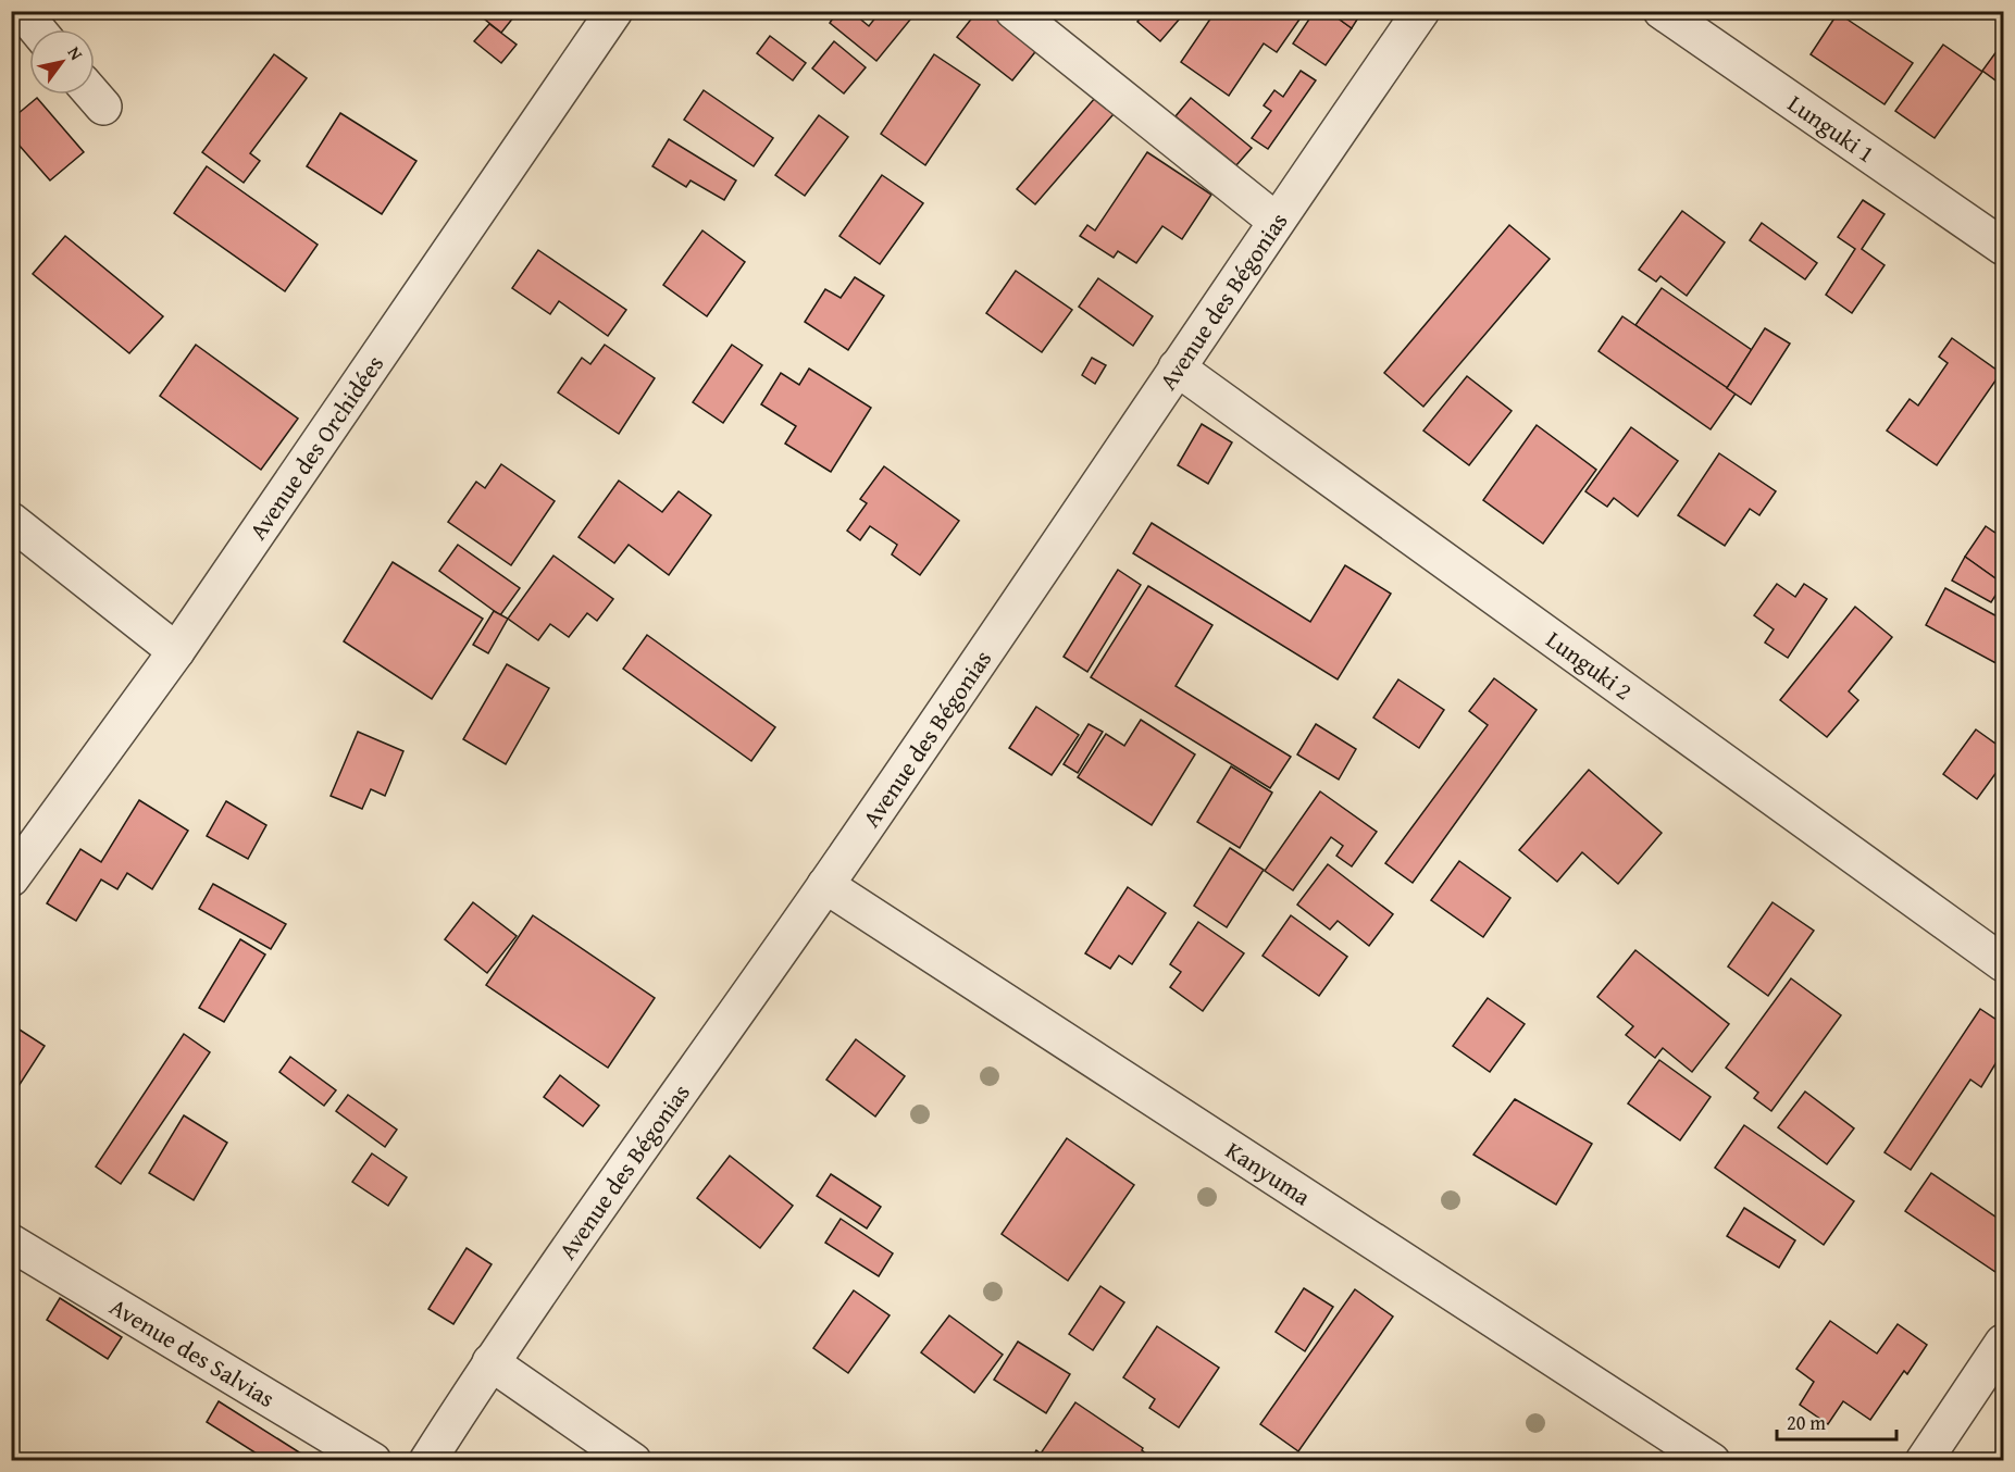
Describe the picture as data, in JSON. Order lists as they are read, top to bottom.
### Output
{
  "streets": {
    "street": [
      "Lunguki 1",
      "Avenue des Bégonias",
      "Avenue des Orchidées",
      "Lunguki 2",
      "Kanyuma",
      "Avenue des Salvias"
    ]
  },
  "crossings": [
    ["Avenue des Bégonias", "Lunguki 2"],
    ["Avenue des Bégonias", "Kanyuma"]
  ],
  "scale_bar": "20 m",
  "north": "top right"
}
